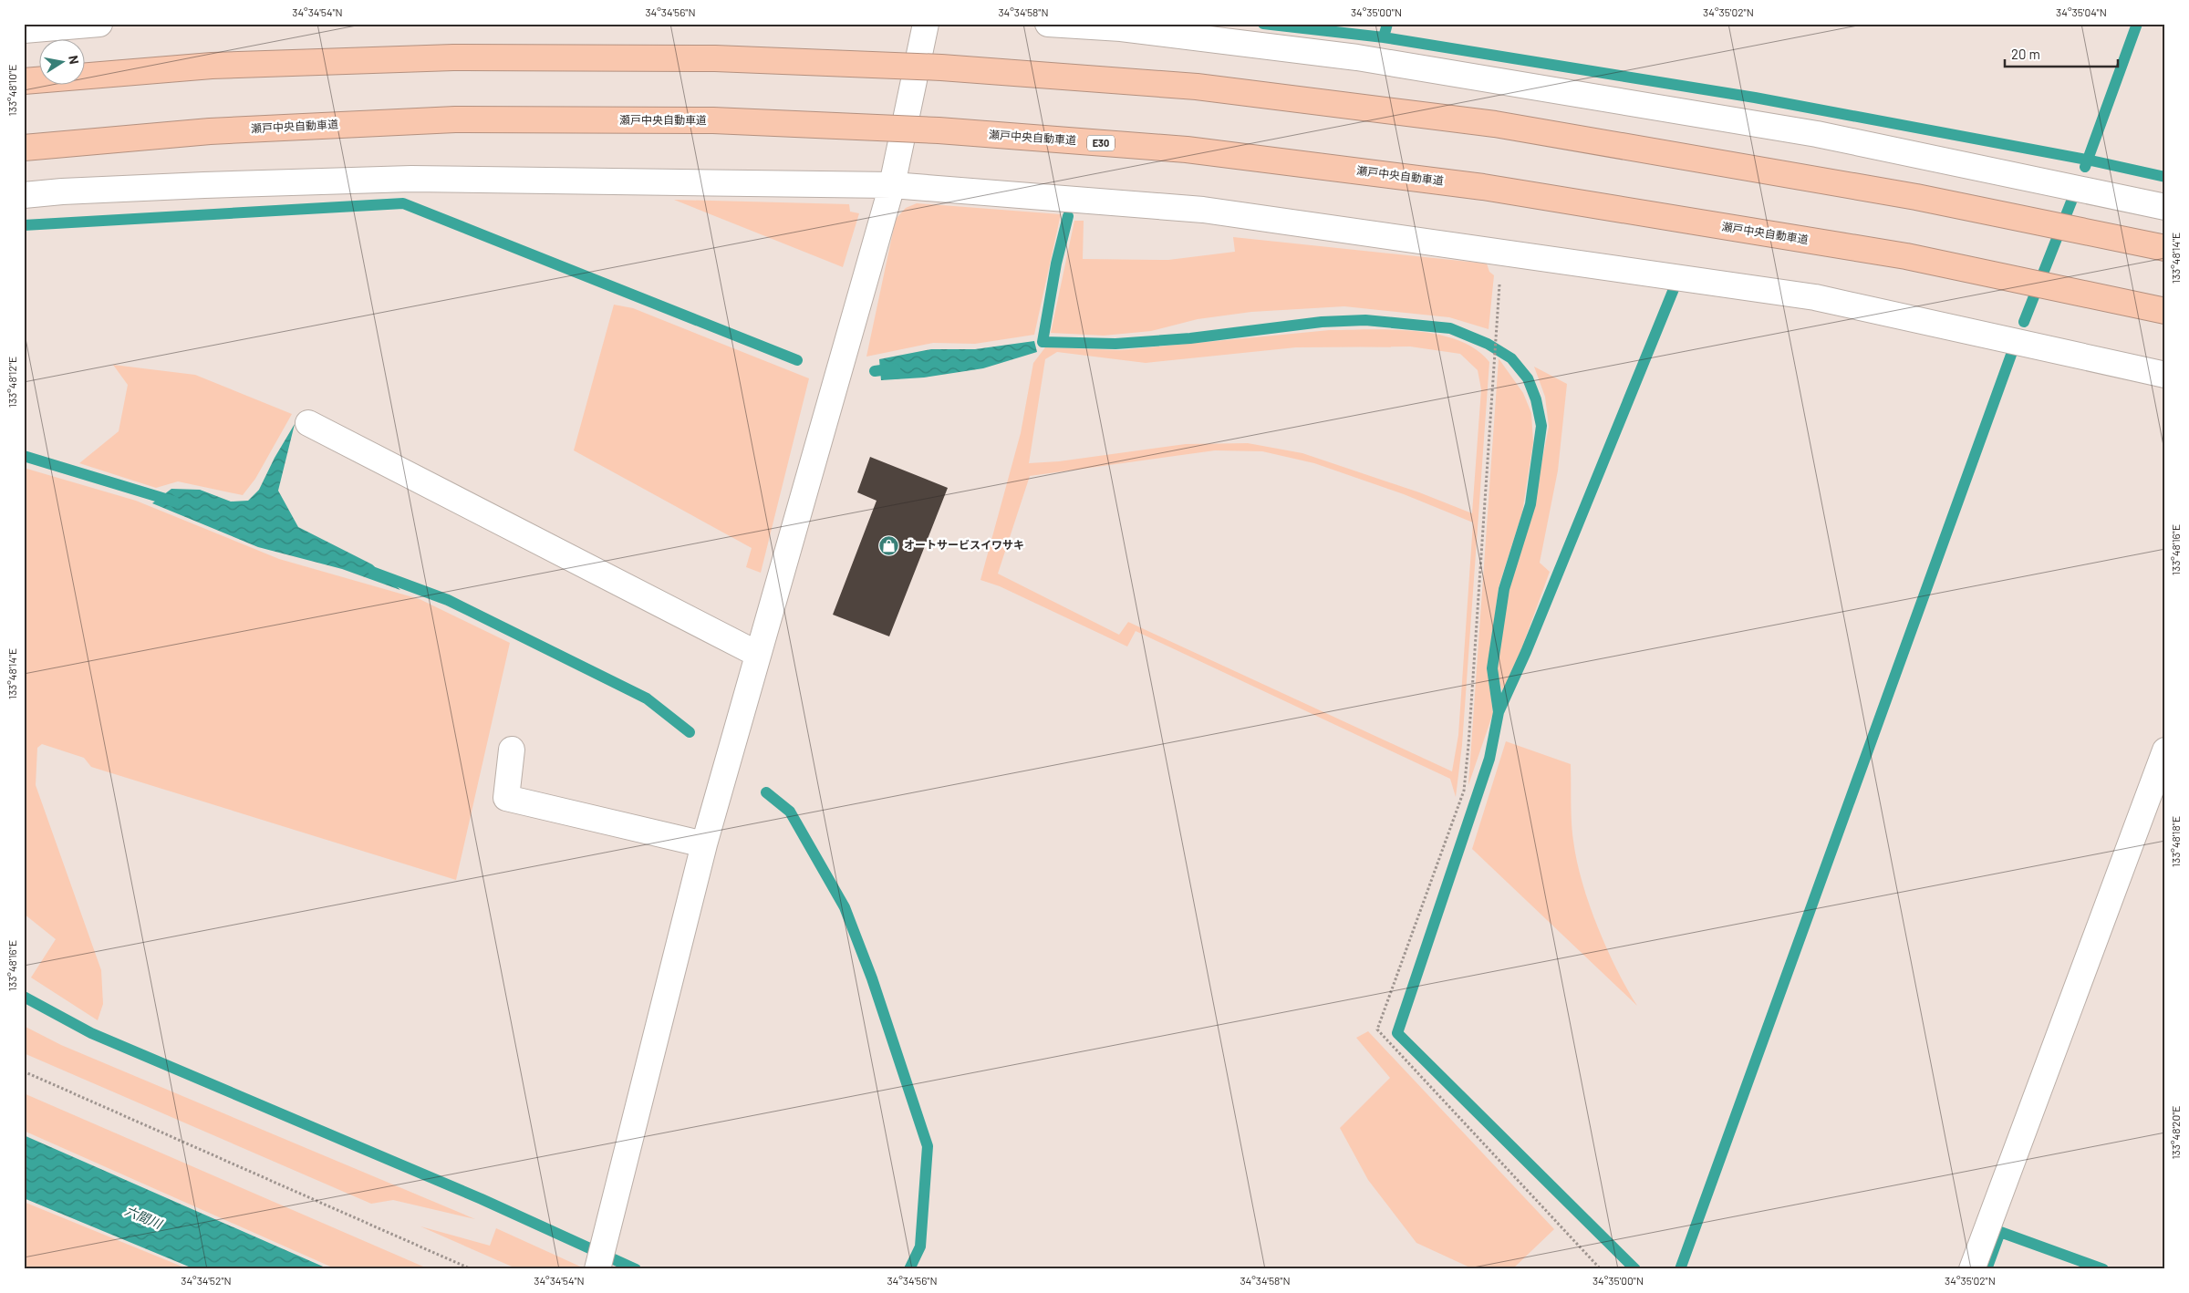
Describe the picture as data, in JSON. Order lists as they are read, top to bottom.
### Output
{
  "streets": {
    "highway": ["瀬戸中央自動車道", "E30"]
  },
  "water": ["六間川"],
  "places": {
    "shop": ["オートサービスイワサキ"]
  },
  "scale_bar": "20 m",
  "north": "right",
  "coordinates": [
    "34°34'54\"N",
    "34°34'56\"N",
    "34°34'58\"N",
    "34°35'00\"N",
    "34°35'02\"N",
    "34°35'04\"N",
    "133°48'10\"E",
    "133°48'14\"E",
    "133°48'12\"E",
    "133°48'16\"E",
    "133°48'18\"E",
    "133°48'20\"E",
    "34°34'52\"N"
  ]
}
